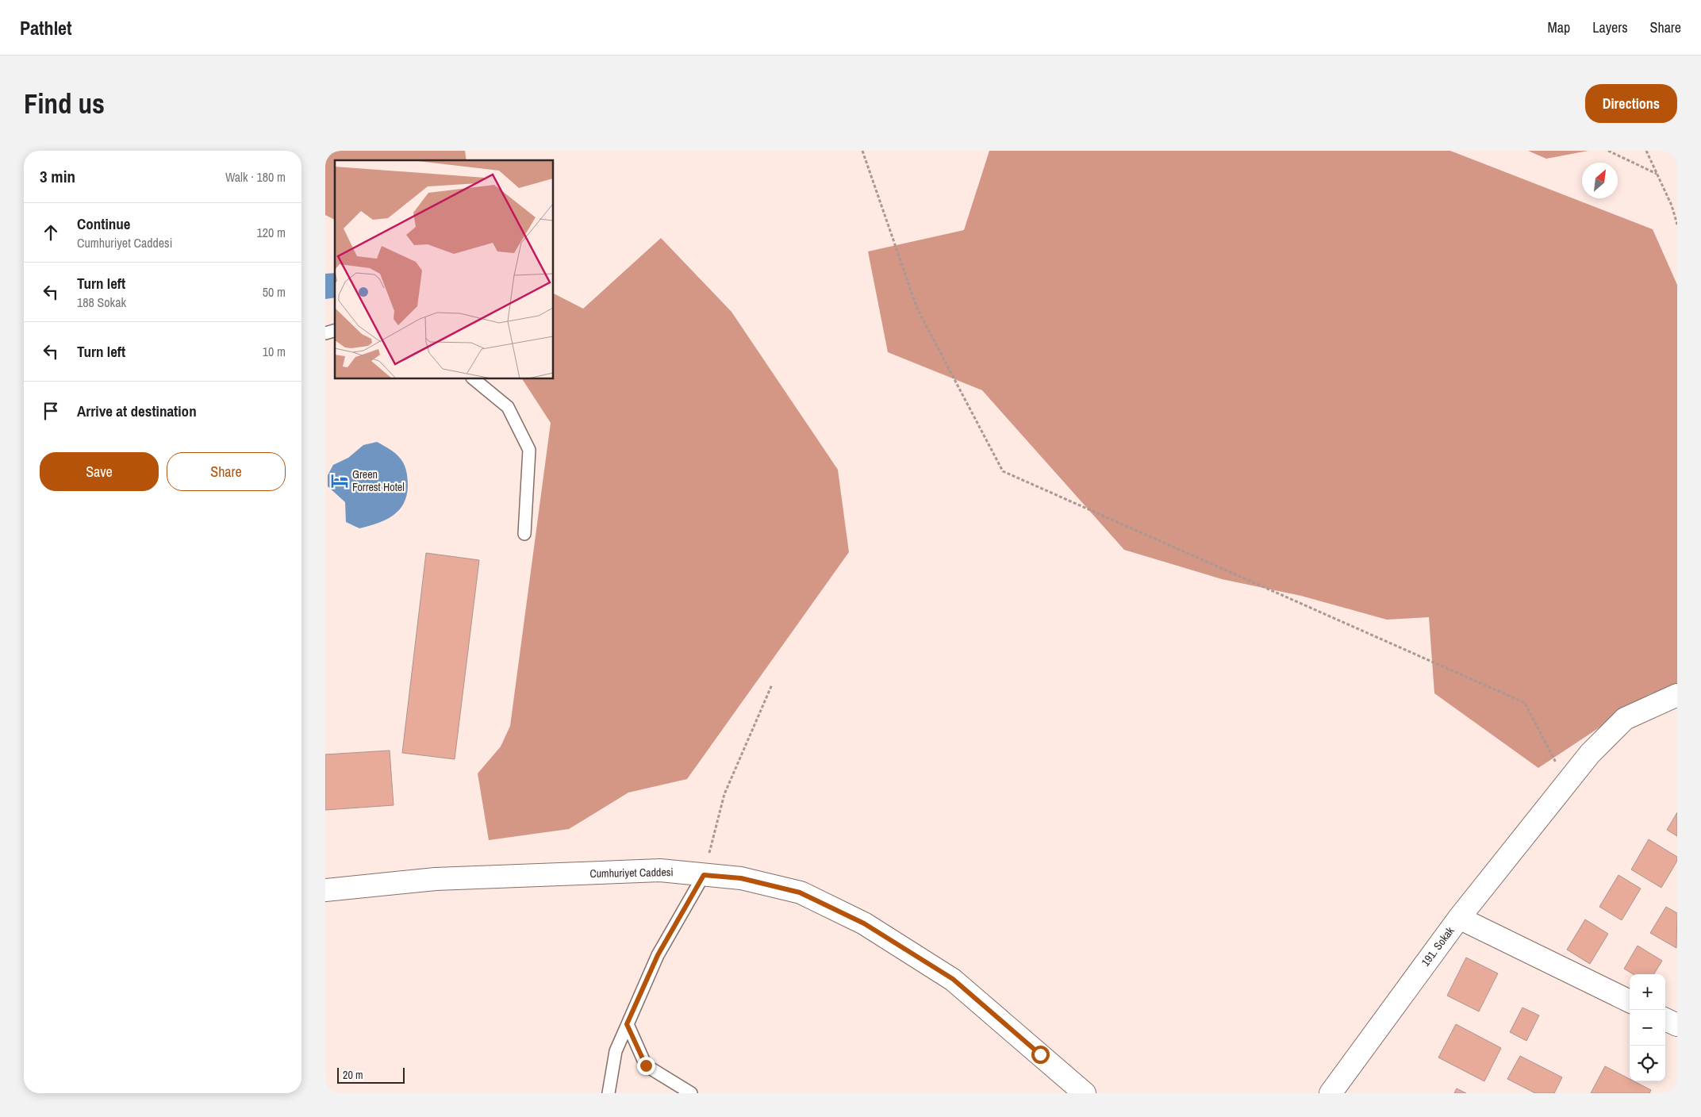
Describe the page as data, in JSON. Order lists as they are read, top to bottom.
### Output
{
  "streets": {
    "street": ["Cumhuriyet Caddesi", "191. Sokak"]
  },
  "places": {
    "hotel": ["Green Forrest Hotel"]
  },
  "scale_bar": "20 m",
  "north": "top right",
  "page": {
    "header": "Pathlet",
    "nav": ["Map", "Layers", "Share"],
    "buttons": [
      "Directions",
      ["Save", "Share"]
    ],
    "title": "Find us",
    "heading": ["3 min", "Walk · 180 m"],
    "list": [
      ["Continue", "Cumhuriyet Caddesi", "120 m"],
      ["Turn left", "188 Sokak", "50 m"],
      ["Turn left", "10 m"],
      "Arrive at destination"
    ],
    "map_buttons": ["+", "−"],
    "scale": "20 m"
  }
}
